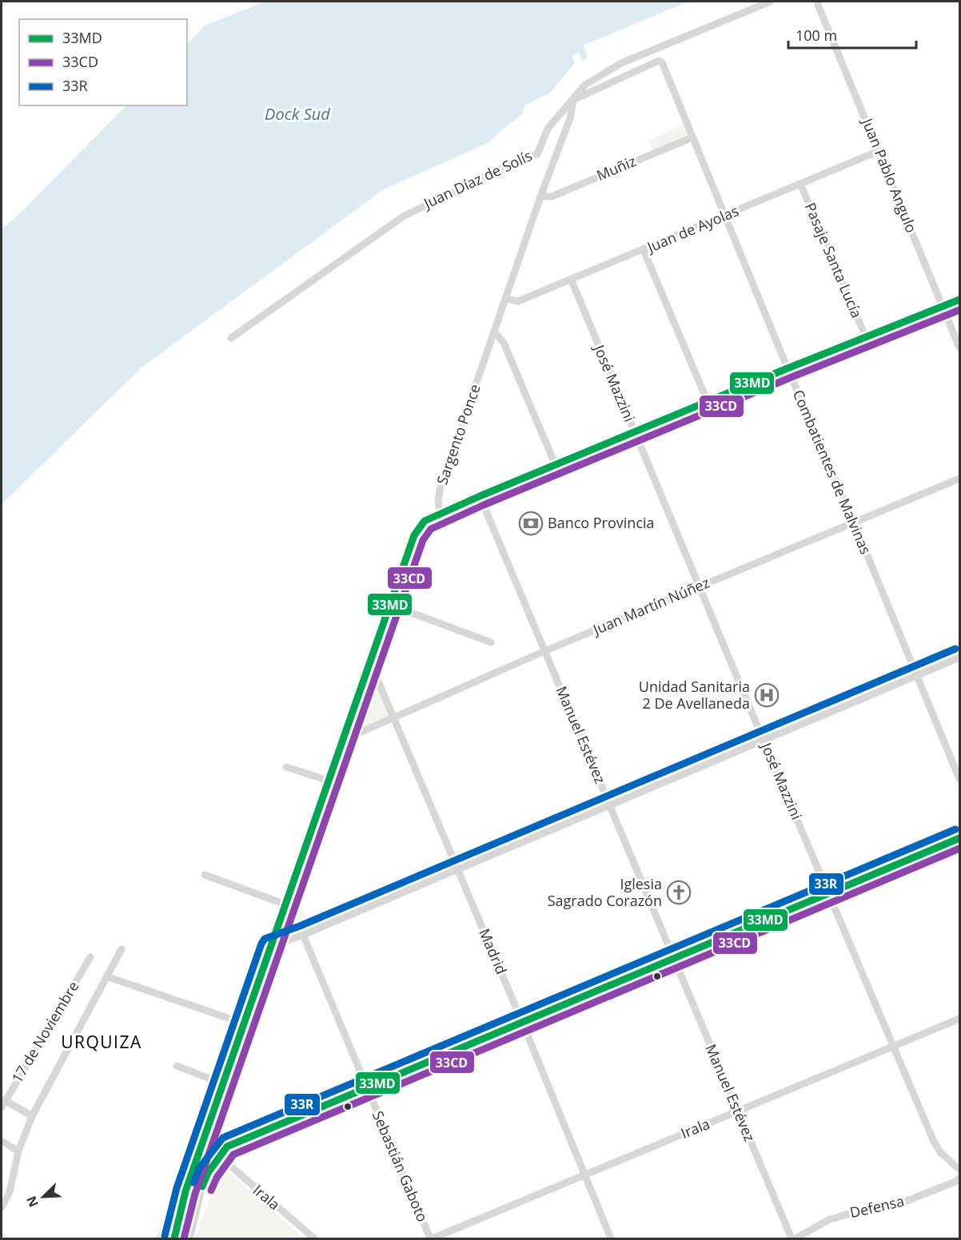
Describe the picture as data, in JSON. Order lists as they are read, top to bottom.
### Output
{
  "streets": {
    "street": [
      "Muñiz",
      "Juan Pablo Angulo",
      "Juan Díaz de Solís",
      "Juan de Ayolas",
      "Pasaje Santa Lucía",
      "José Mazzini",
      "Sargento Ponce",
      "Combatientes de Malvinas",
      "Juan Martín Núñez",
      "Manuel Estévez",
      "Madrid",
      "17 de Noviembre",
      "Irala",
      "Sebastián Gaboto",
      "Defensa"
    ]
  },
  "crossings": [
    ["Muñiz", "Sargento Ponce"],
    ["Muñiz", "Combatientes de Malvinas"],
    ["Juan Pablo Angulo", "Juan de Ayolas"],
    ["Juan Díaz de Solís", "Sargento Ponce"],
    ["Juan Díaz de Solís", "Combatientes de Malvinas"],
    ["Juan de Ayolas", "Pasaje Santa Lucía"],
    ["Juan de Ayolas", "José Mazzini"],
    ["Juan de Ayolas", "Sargento Ponce"],
    ["Juan de Ayolas", "Combatientes de Malvinas"],
    ["José Mazzini", "Juan Martín Núñez"],
    ["José Mazzini", "Irala"],
    ["Sargento Ponce", "Combatientes de Malvinas"],
    ["Combatientes de Malvinas", "Juan Martín Núñez"],
    ["Juan Martín Núñez", "Manuel Estévez"],
    ["Juan Martín Núñez", "Madrid"],
    ["Manuel Estévez", "Irala"],
    ["Madrid", "Irala"],
    ["Irala", "Sebastián Gaboto"]
  ],
  "districts": ["URQUIZA"],
  "water": ["Dock Sud"],
  "places": {
    "bank": ["Banco Provincia"],
    "hospital": ["Unidad Sanitaria 2 De Avellaneda"],
    "church": ["Iglesia Sagrado Corazón"]
  },
  "lines": ["transit line 33MD", "transit line 33CD", "transit line 33R"],
  "legend": ["33MD", "33CD", "33R"],
  "scale_bar": "100 m",
  "north": "bottom left"
}
